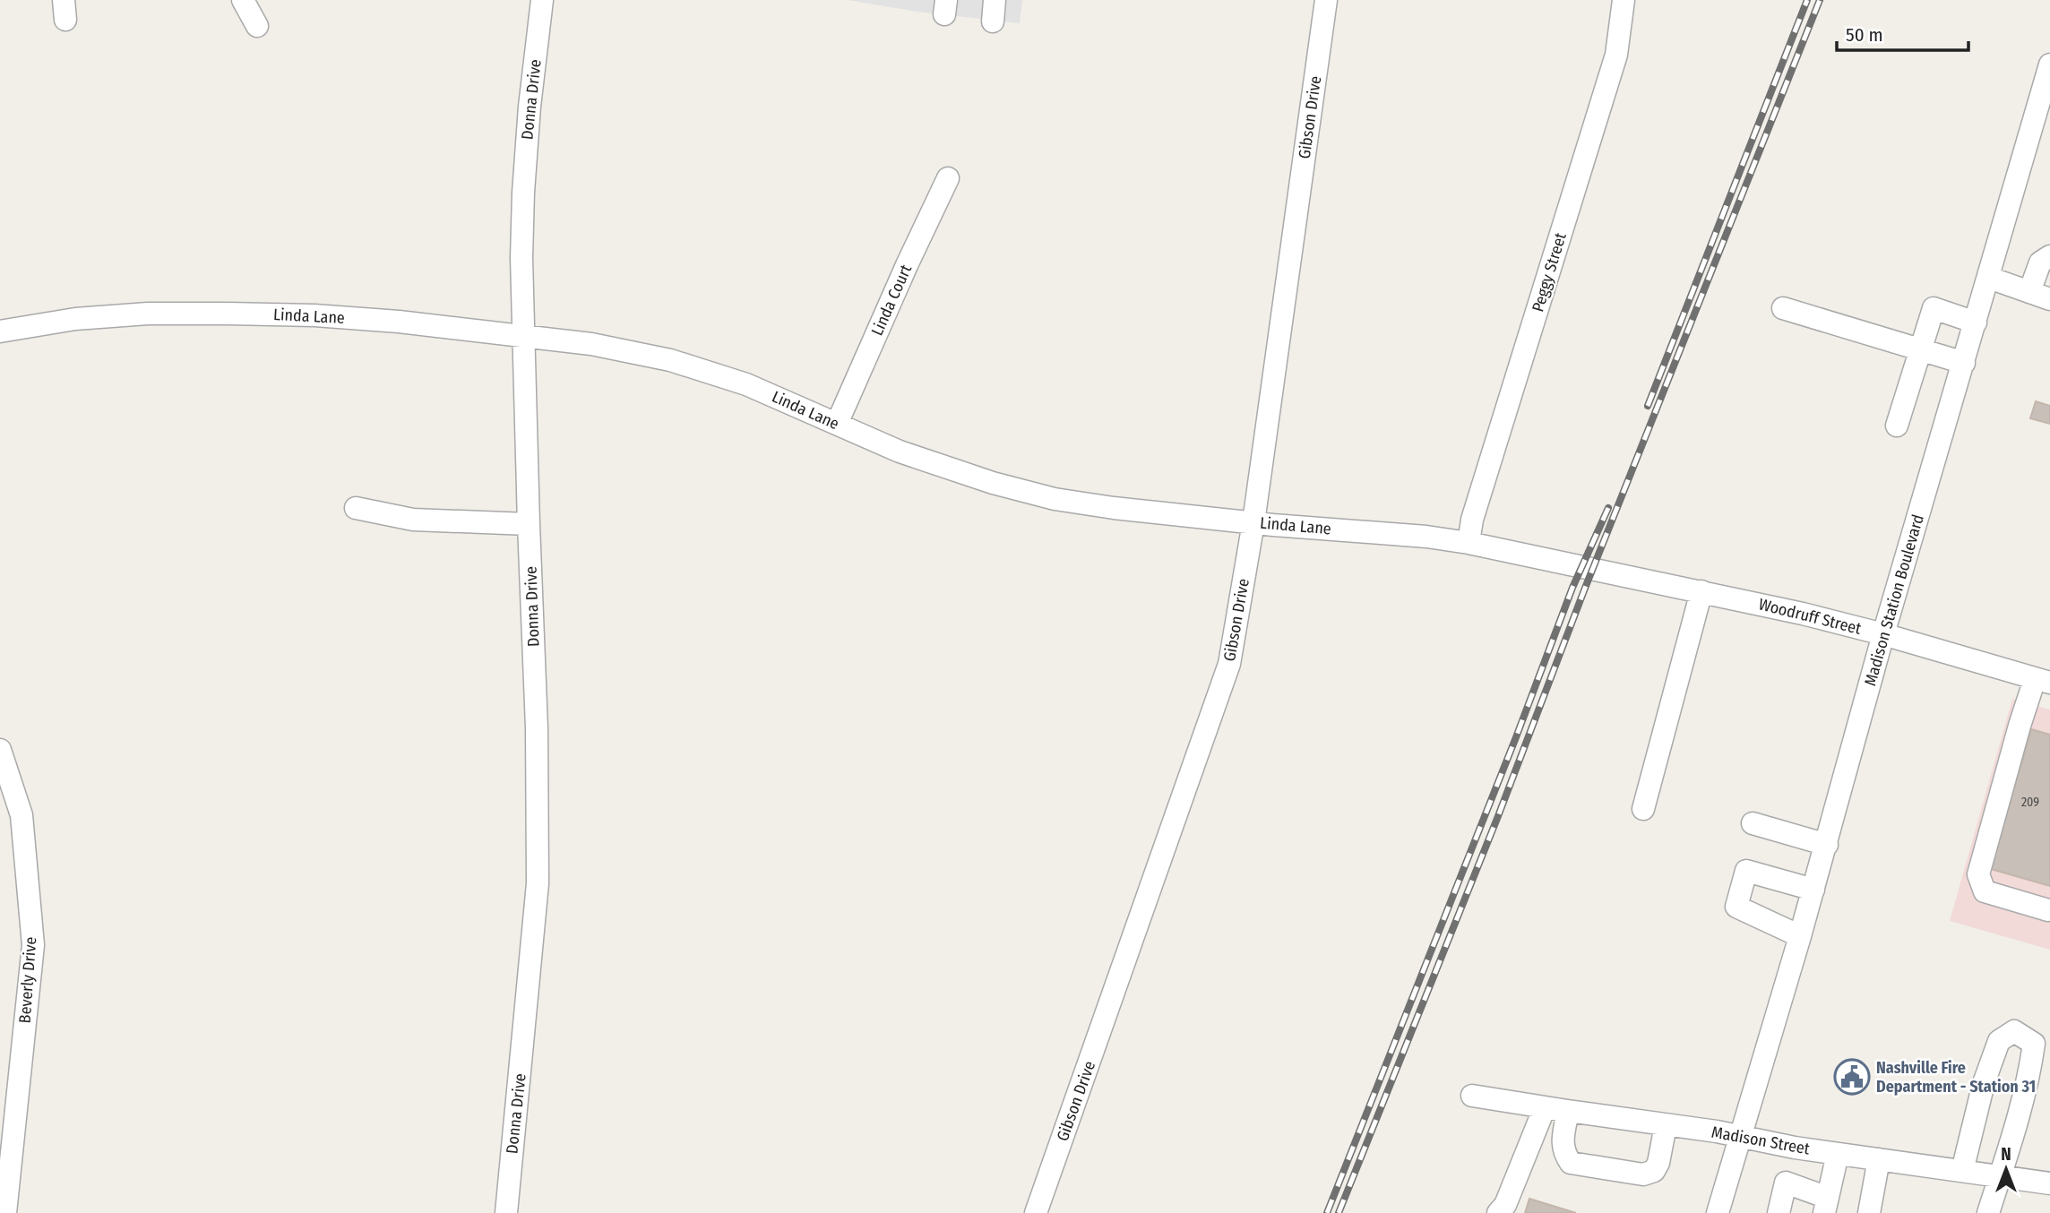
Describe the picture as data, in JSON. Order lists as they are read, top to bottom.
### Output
{
  "streets": {
    "street": [
      "Donna Drive",
      "Gibson Drive",
      "Peggy Street",
      "Linda Court",
      "Linda Lane",
      "Madison Station Boulevard",
      "Woodruff Street",
      "Beverly Drive",
      "Madison Street"
    ]
  },
  "crossings": [
    ["Donna Drive", "Linda Lane"],
    ["Gibson Drive", "Linda Lane"],
    ["Peggy Street", "Linda Lane"],
    ["Linda Court", "Linda Lane"],
    ["Linda Lane", "Woodruff Street"],
    ["Madison Station Boulevard", "Woodruff Street"],
    ["Madison Station Boulevard", "Madison Street"]
  ],
  "places": {
    "public building": ["Nashville Fire Department - Station 31"]
  },
  "house_numbers": ["209"],
  "scale_bar": "50 m",
  "north": "top"
}
